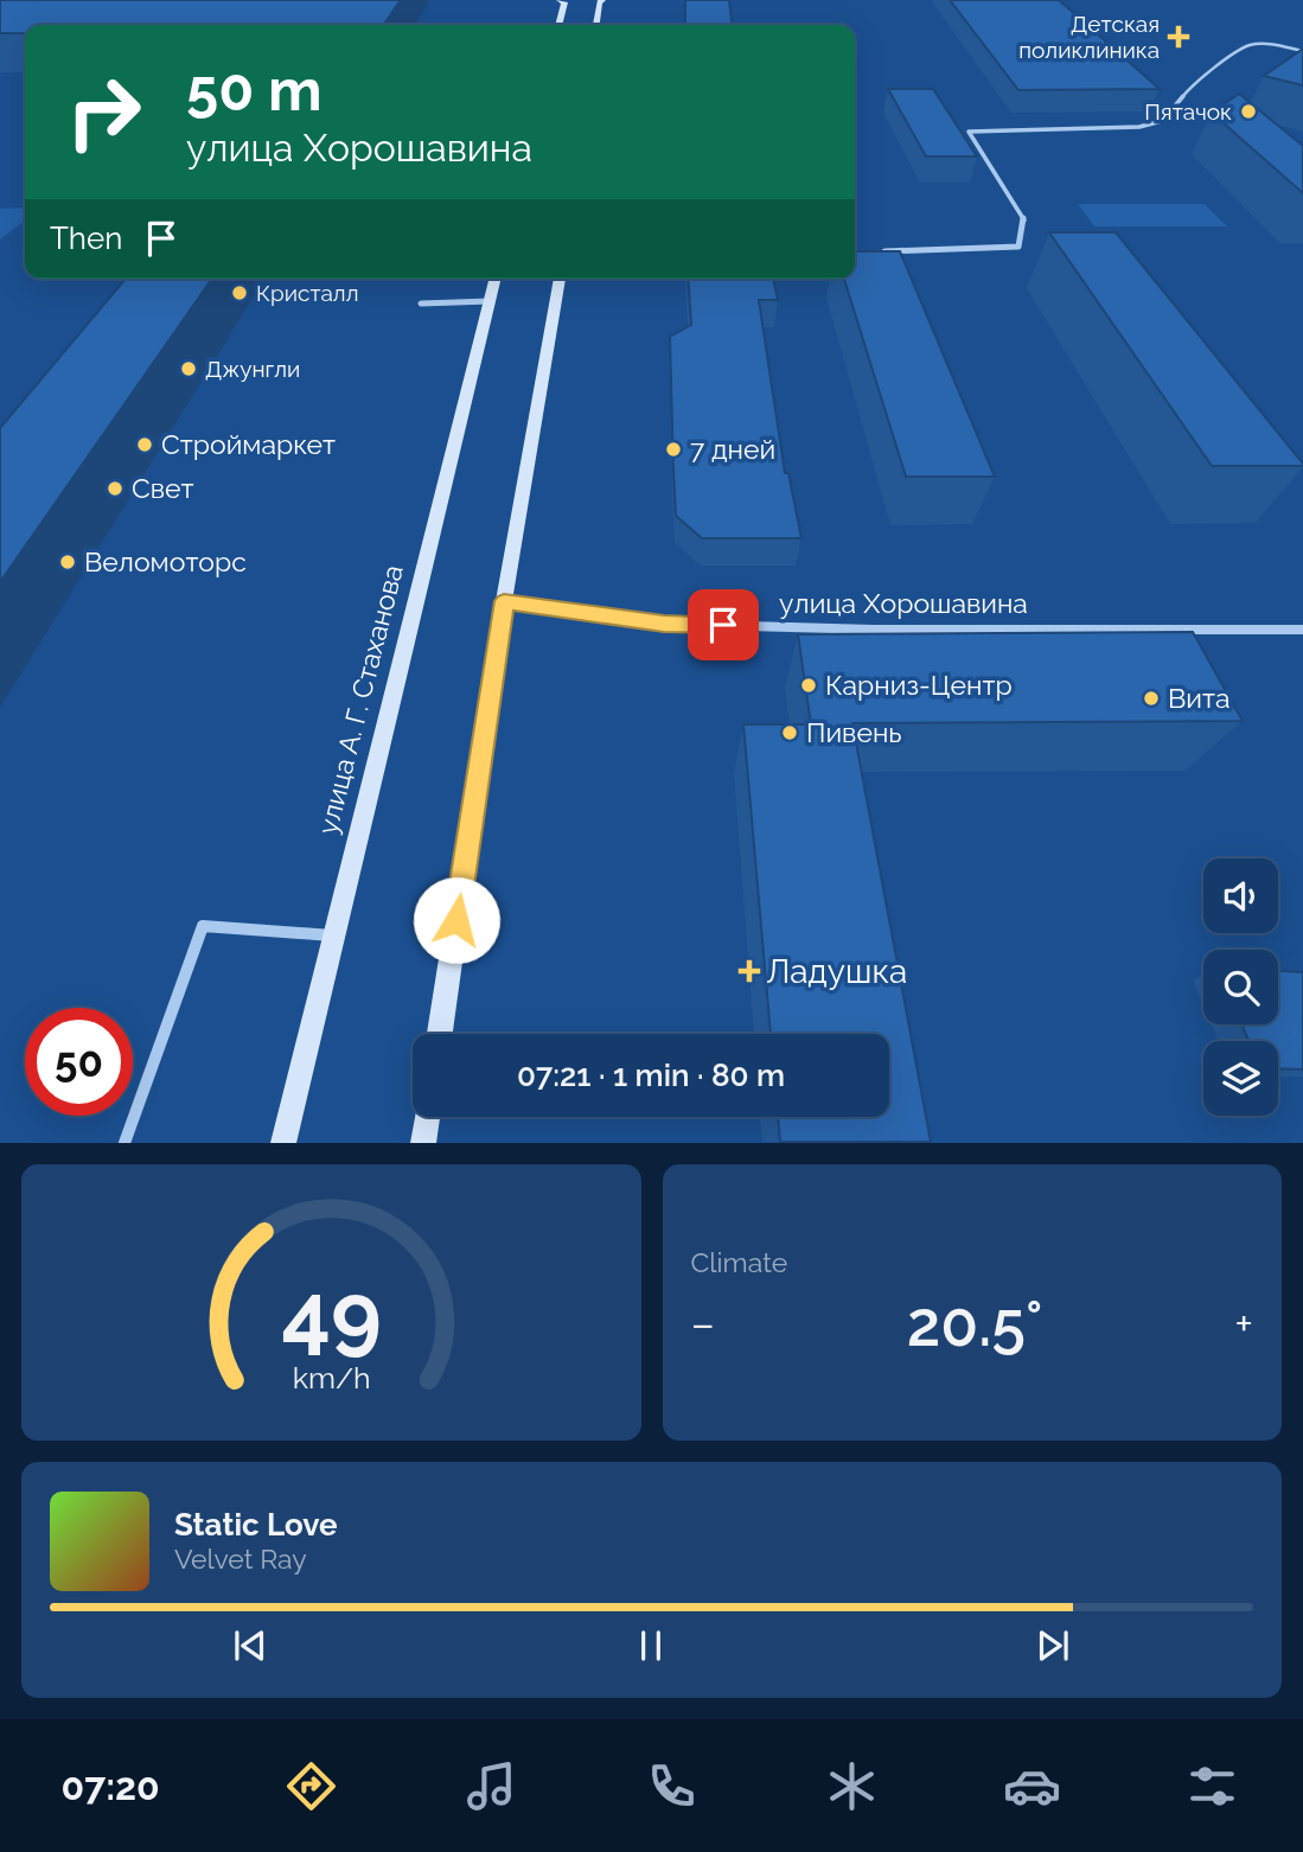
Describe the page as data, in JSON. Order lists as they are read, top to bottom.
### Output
{
  "streets": {
    "main road": ["улица А. Г. Стаханова"],
    "street": ["улица Хорошавина"]
  },
  "places": {
    "health": ["Детская поликлиника", "Ладушка"],
    "other": [
      "Пятачок",
      "Кристалл",
      "Джунгли",
      "Строймаркет",
      "7 дней",
      "Свет",
      "Веломоторс",
      "Карниз-Центр",
      "Вита",
      "Пивень"
    ]
  },
  "page": {
    "turn": ["50 m", "улица Хорошавина"],
    "then": "Then",
    "limit": "50",
    "trip": "07:21 · 1 min · 80 m",
    "tile": "Climate",
    "heat": ["−", "20.5°", "+"],
    "song": ["Static Love", "Velvet Ray"],
    "tabs": "07:20",
    "gauge": ["49", "km/h"]
  }
}
